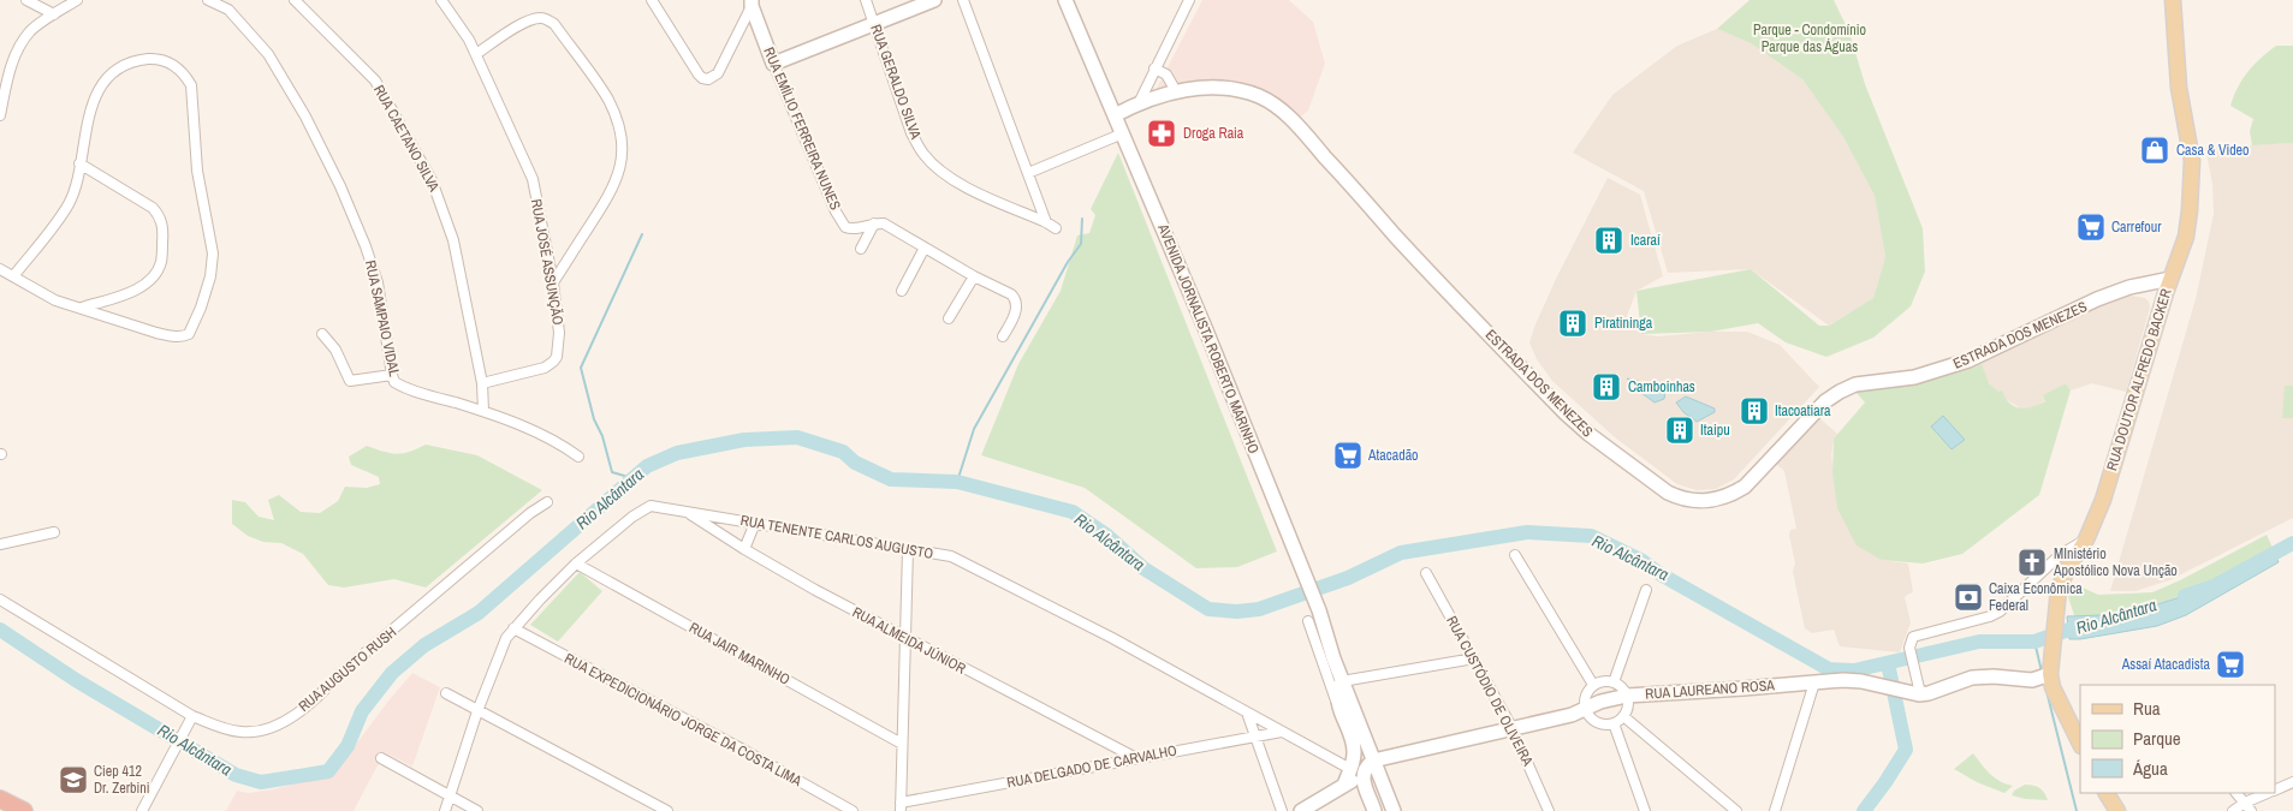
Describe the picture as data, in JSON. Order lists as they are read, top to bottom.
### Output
{
  "streets": {
    "main road": [
      "RUA EMÍLIO FERREIRA NUNES",
      "ESTRADA DOS MENEZES",
      "AVENIDA JORNALISTA ROBERTO MARINHO",
      "RUA DOUTOR ALFREDO BACKER",
      "RUA LAUREANO ROSA"
    ],
    "street": [
      "RUA GERALDO SILVA",
      "RUA CAETANO SILVA",
      "RUA JOSÉ ASSUNÇÃO",
      "RUA SAMPAIO VIDAL",
      "RUA TENENTE CARLOS AUGUSTO",
      "RUA ALMEIDA JÚNIOR",
      "RUA JAIR MARINHO",
      "RUA AUGUSTO RUSH",
      "RUA CUSTÓDIO DE OLIVEIRA",
      "RUA EXPEDICIONÁRIO JORGE DA COSTA LIMA",
      "RUA DELGADO DE CARVALHO"
    ]
  },
  "crossings": [
    ["RUA CAETANO SILVA", "RUA JOSÉ ASSUNÇÃO"],
    ["RUA CAETANO SILVA", "RUA SAMPAIO VIDAL"],
    ["ESTRADA DOS MENEZES", "AVENIDA JORNALISTA ROBERTO MARINHO"],
    ["ESTRADA DOS MENEZES", "RUA DOUTOR ALFREDO BACKER"],
    ["AVENIDA JORNALISTA ROBERTO MARINHO", "RUA TENENTE CARLOS AUGUSTO"],
    ["AVENIDA JORNALISTA ROBERTO MARINHO", "RUA LAUREANO ROSA"],
    ["RUA DOUTOR ALFREDO BACKER", "RUA LAUREANO ROSA"],
    ["RUA TENENTE CARLOS AUGUSTO", "RUA ALMEIDA JÚNIOR"],
    ["RUA TENENTE CARLOS AUGUSTO", "RUA JAIR MARINHO"],
    ["RUA TENENTE CARLOS AUGUSTO", "RUA EXPEDICIONÁRIO JORGE DA COSTA LIMA"],
    ["RUA TENENTE CARLOS AUGUSTO", "RUA DELGADO DE CARVALHO"],
    ["RUA ALMEIDA JÚNIOR", "RUA DELGADO DE CARVALHO"],
    ["RUA LAUREANO ROSA", "RUA CUSTÓDIO DE OLIVEIRA"]
  ],
  "water": ["Rio Alcântara"],
  "parks": ["Parque - Condomínio Parque das Águas"],
  "places": {
    "pharmacy": ["Droga Raia"],
    "shop": ["Casa & Video"],
    "supermarket": ["Carrefour", "Atacadão", "Assaí Atacadista"],
    "building": [
      "Icaraí",
      "Piratininga",
      "Camboinhas",
      "Itacoatiara",
      "Itaipu"
    ],
    "church": ["MInistério Apostólico Nova Unção"],
    "bank": ["Caixa Econômica Federal"],
    "school or university": ["Ciep 412 Dr. Zerbini"]
  },
  "legend": ["Rua", "Parque", "Água"]
}
